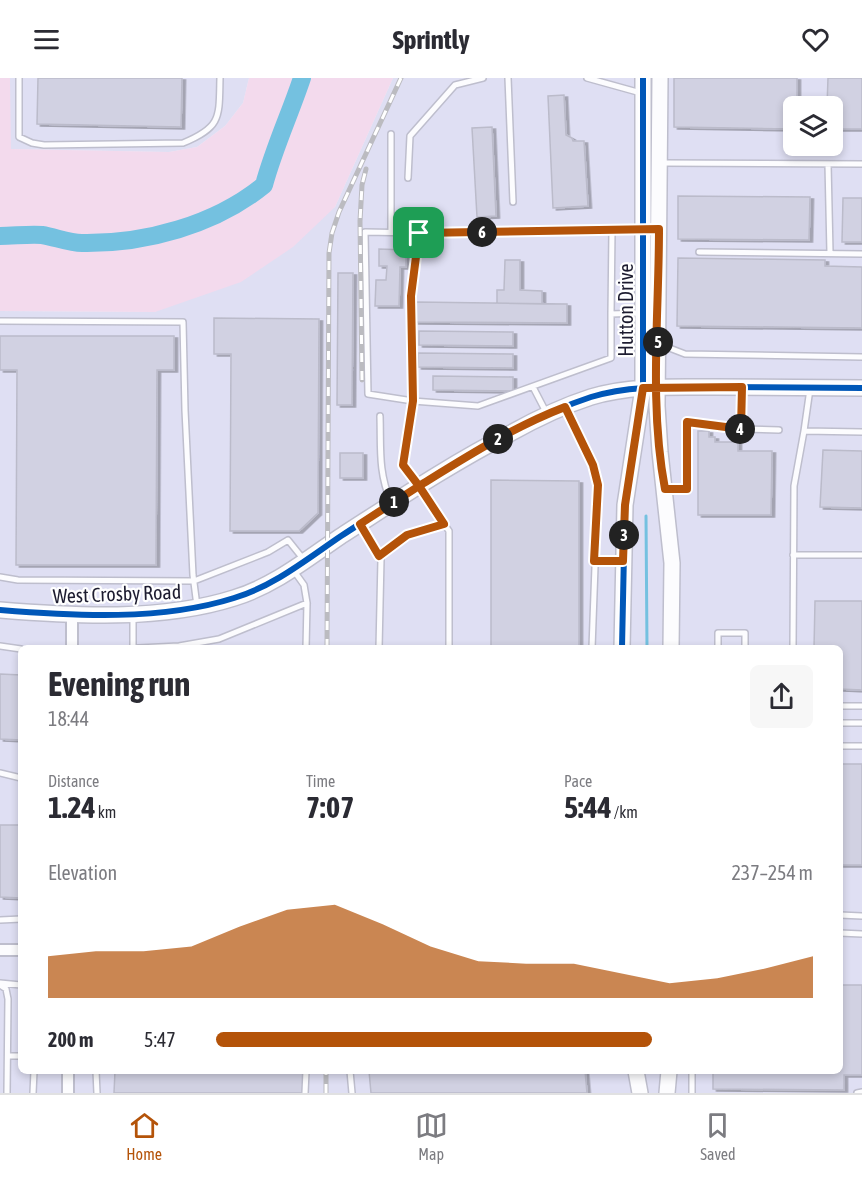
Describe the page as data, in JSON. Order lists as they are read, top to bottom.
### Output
{
  "streets": {
    "street": ["Hutton Drive", "West Crosby Road"]
  },
  "crossings": [
    ["Hutton Drive", "West Crosby Road"]
  ],
  "page": {
    "header": "Sprintly",
    "pins": [
      "6",
      "5",
      "4",
      "2",
      "1",
      "3"
    ],
    "heading": ["Evening run", "18:44"],
    "stats": [
      ["Distance", "1.24 km"],
      ["Time", "7:07"],
      ["Pace", "5:44 /km"]
    ],
    "chart": ["Elevation", "237–254 m"],
    "list": [
      {
        "name": "200 m",
        "note": "5:47"
      }
    ],
    "tabs": ["Home", "Map", "Saved"]
  }
}
